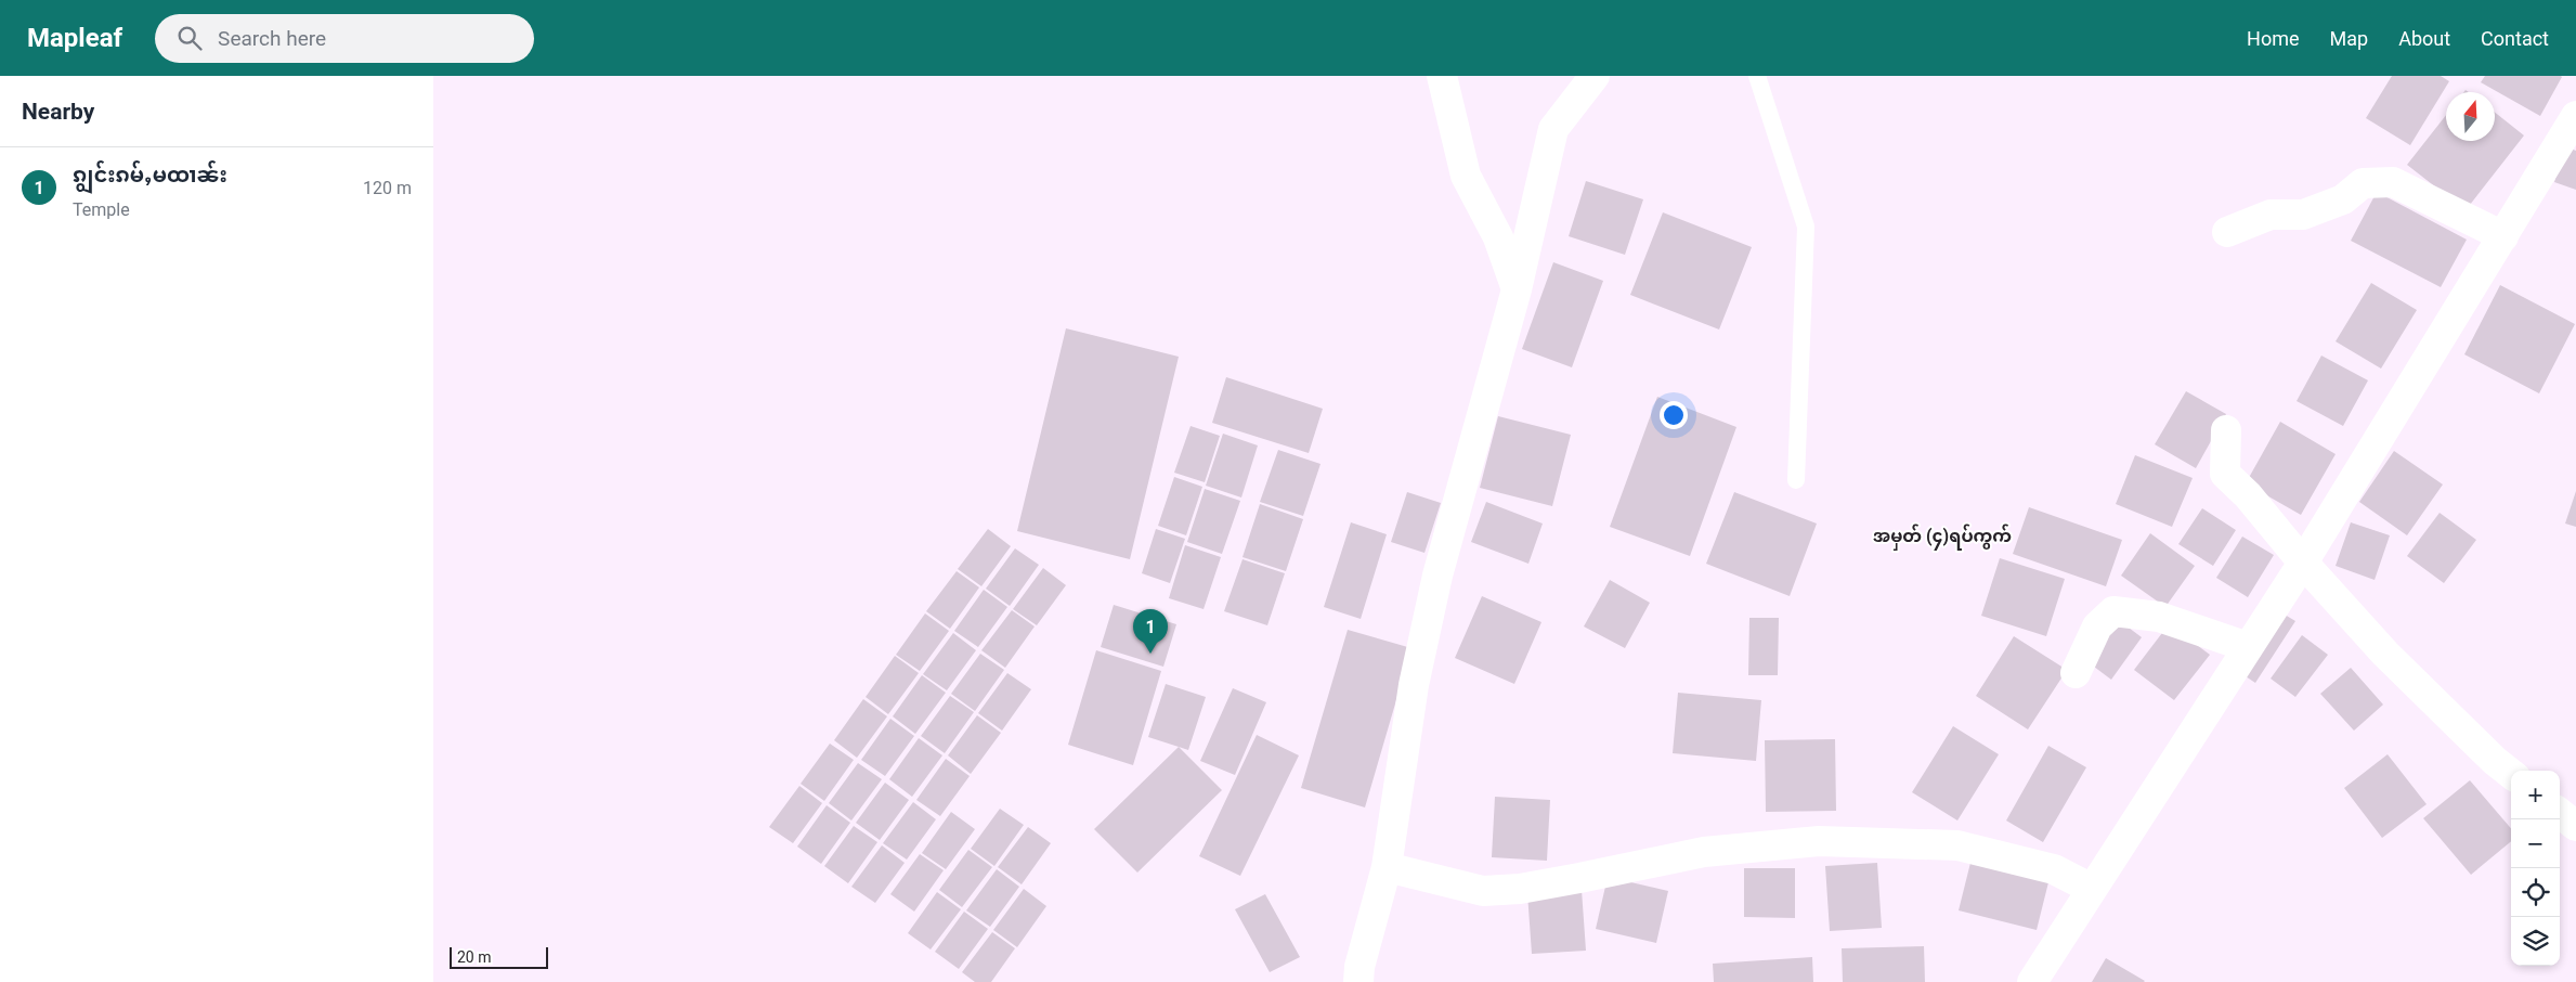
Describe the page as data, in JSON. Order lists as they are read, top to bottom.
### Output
{
  "districts": ["အမှတ် (၄)ရပ်ကွက်"],
  "scale_bar": "20 m",
  "north": "top",
  "page": {
    "header": "Mapleaf",
    "search": "Search here",
    "nav": [
      "Home",
      "Map",
      "About",
      "Contact"
    ],
    "heading": "Nearby",
    "list": [
      {
        "mark": "1",
        "name": "ၵျွင်းၵမ်ႇမထၢၼ်း",
        "note": "Temple",
        "value": "120 m"
      }
    ],
    "pins": "1",
    "map_buttons": ["+", "−"],
    "scale": "20 m"
  }
}
